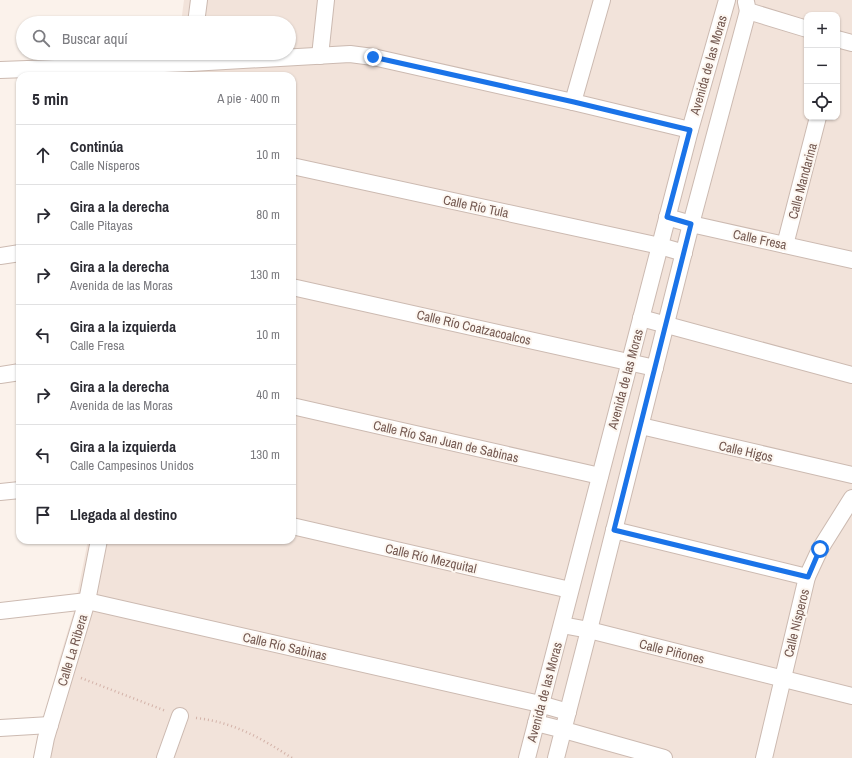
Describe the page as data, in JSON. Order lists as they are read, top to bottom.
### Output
{
  "streets": {
    "street": [
      "Avenida de las Moras",
      "Calle Mandarina",
      "Calle Río Tula",
      "Calle Fresa",
      "Calle Río Coatzacoalcos",
      "Calle Río San Juan de Sabinas",
      "Calle Higos",
      "Calle Río Mezquital",
      "Calle Nísperos",
      "Calle Río Sabinas",
      "Calle La Ribera",
      "Calle Piñones"
    ]
  },
  "crossings": [
    ["Avenida de las Moras", "Calle Río Tula"],
    ["Avenida de las Moras", "Calle Fresa"],
    ["Avenida de las Moras", "Calle Río Coatzacoalcos"],
    ["Avenida de las Moras", "Calle Río San Juan de Sabinas"],
    ["Avenida de las Moras", "Calle Higos"],
    ["Avenida de las Moras", "Calle Río Mezquital"],
    ["Avenida de las Moras", "Calle Río Sabinas"],
    ["Avenida de las Moras", "Calle Piñones"],
    ["Calle Mandarina", "Calle Fresa"],
    ["Calle Nísperos", "Calle Piñones"],
    ["Calle Río Sabinas", "Calle La Ribera"]
  ],
  "page": {
    "map_buttons": ["+", "−"],
    "search": "Buscar aquí",
    "heading": ["5 min", "A pie · 400 m"],
    "list": [
      ["Continúa", "Calle Nísperos", "10 m"],
      ["Gira a la derecha", "Calle Pitayas", "80 m"],
      ["Gira a la derecha", "Avenida de las Moras", "130 m"],
      ["Gira a la izquierda", "Calle Fresa", "10 m"],
      ["Gira a la derecha", "Avenida de las Moras", "40 m"],
      ["Gira a la izquierda", "Calle Campesinos Unidos", "130 m"],
      "Llegada al destino"
    ]
  }
}
